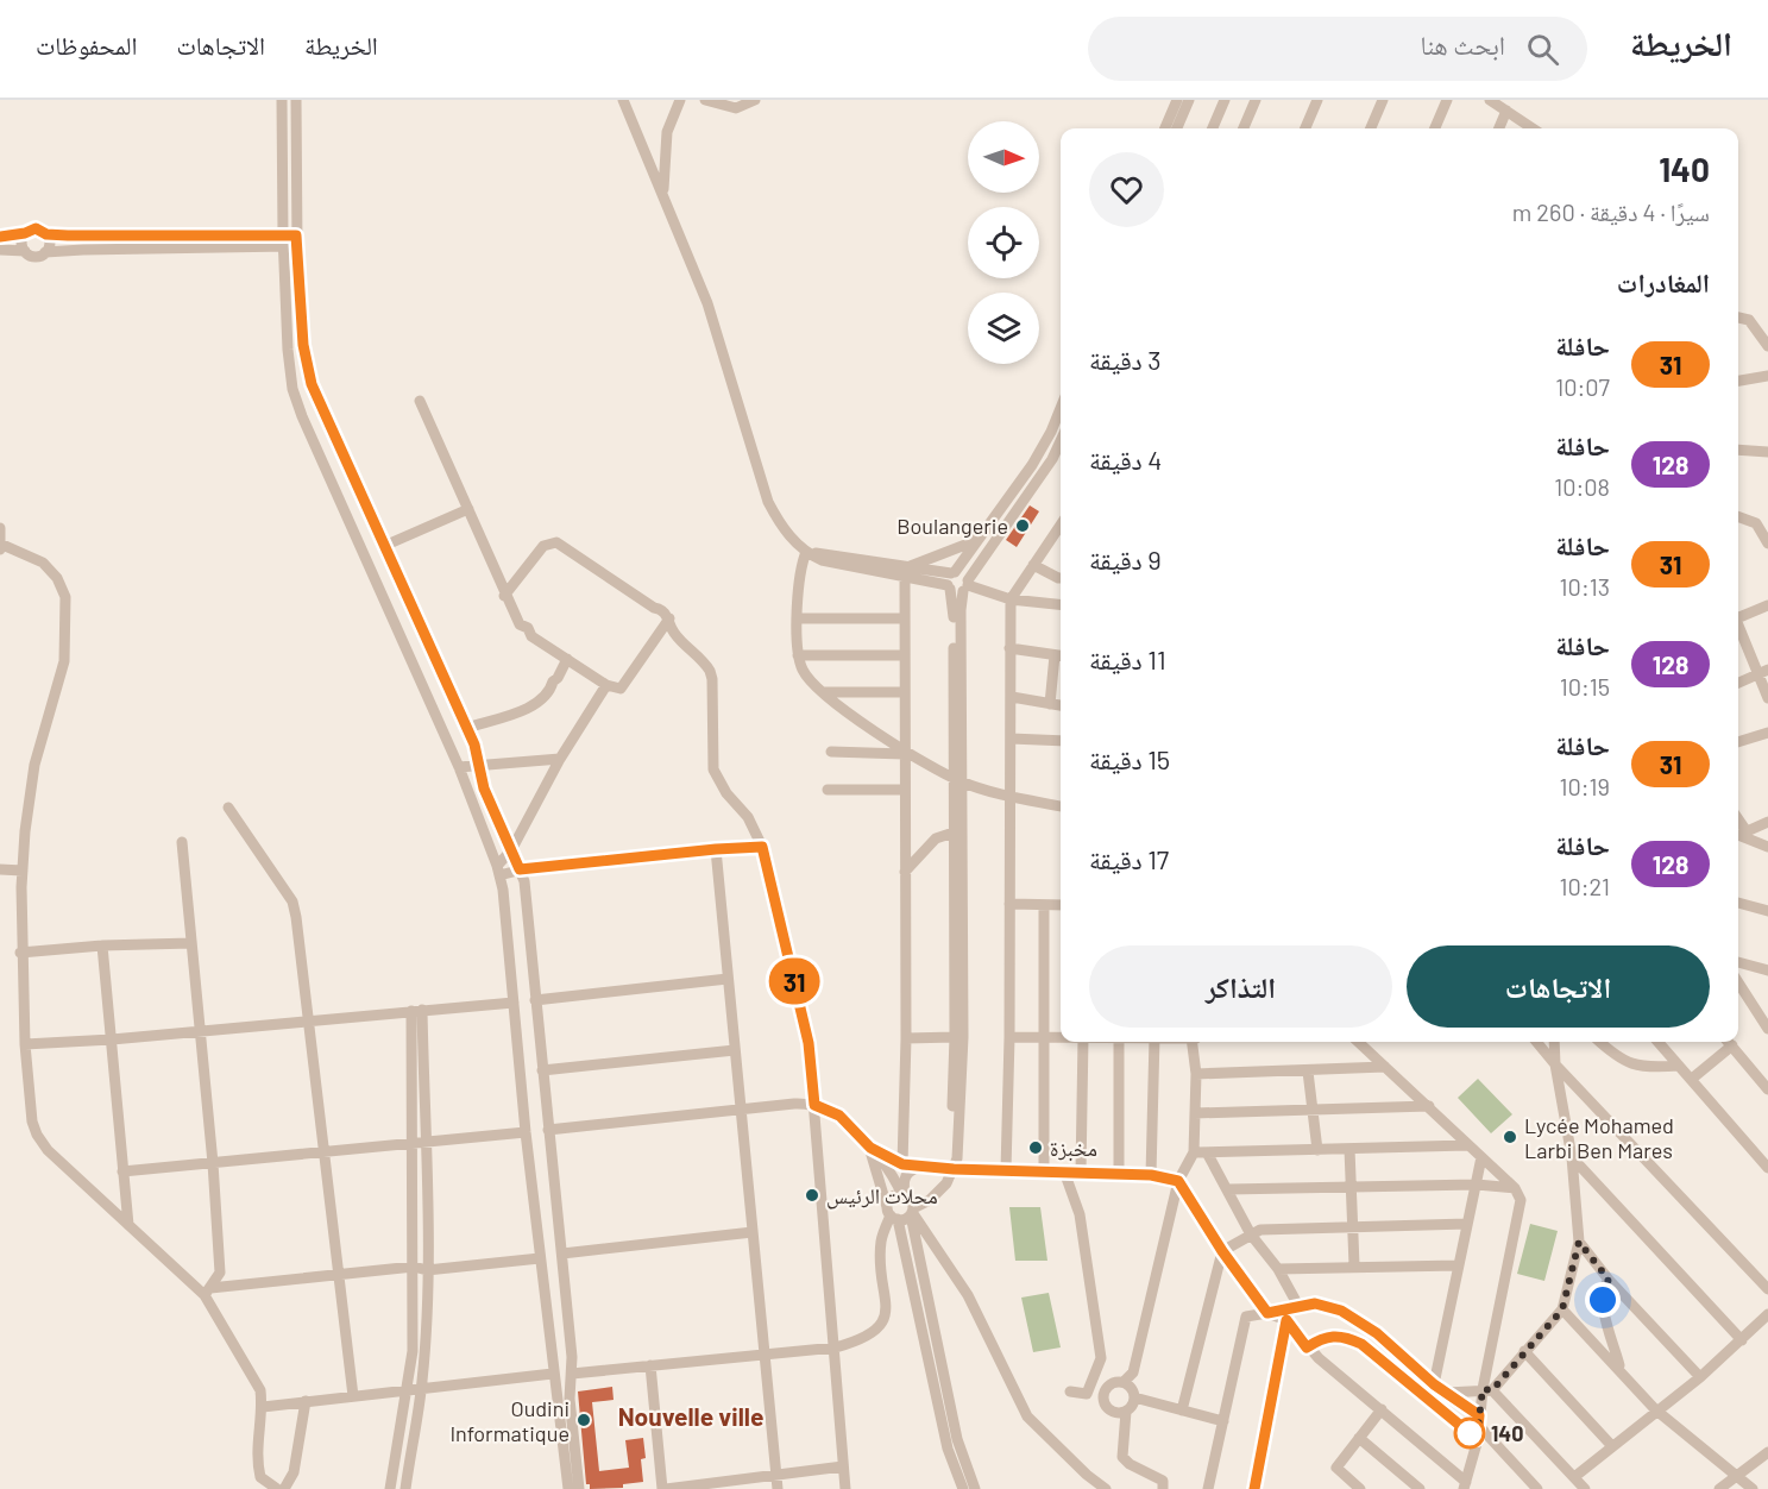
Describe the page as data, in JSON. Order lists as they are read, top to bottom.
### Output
{
  "districts": ["Nouvelle ville"],
  "places": [
    "Boulangerie",
    "Lycée Mohamed Larbi Ben Mares",
    "مخبزة",
    "محلات الرئيس",
    "Oudini Informatique",
    "140"
  ],
  "lines": ["bus line 31"],
  "north": "right",
  "page": {
    "header": "الخريطة",
    "search": "ابحث هنا",
    "nav": ["الخريطة", "الاتجاهات", "المحفوظات"],
    "on_map": "31",
    "heading": [
      ["140", "سيرًا · 4 دقيقة · 260 m"],
      "المغادرات"
    ],
    "list": [
      {
        "mark": "31",
        "name": "حافلة",
        "note": "10:07",
        "value": "3 دقيقة"
      },
      {
        "mark": "128",
        "name": "حافلة",
        "note": "10:08",
        "value": "4 دقيقة"
      },
      {
        "mark": "31",
        "name": "حافلة",
        "note": "10:13",
        "value": "9 دقيقة"
      },
      {
        "mark": "128",
        "name": "حافلة",
        "note": "10:15",
        "value": "11 دقيقة"
      },
      {
        "mark": "31",
        "name": "حافلة",
        "note": "10:19",
        "value": "15 دقيقة"
      },
      {
        "mark": "128",
        "name": "حافلة",
        "note": "10:21",
        "value": "17 دقيقة"
      }
    ],
    "buttons": ["الاتجاهات", "التذاكر"]
  }
}
